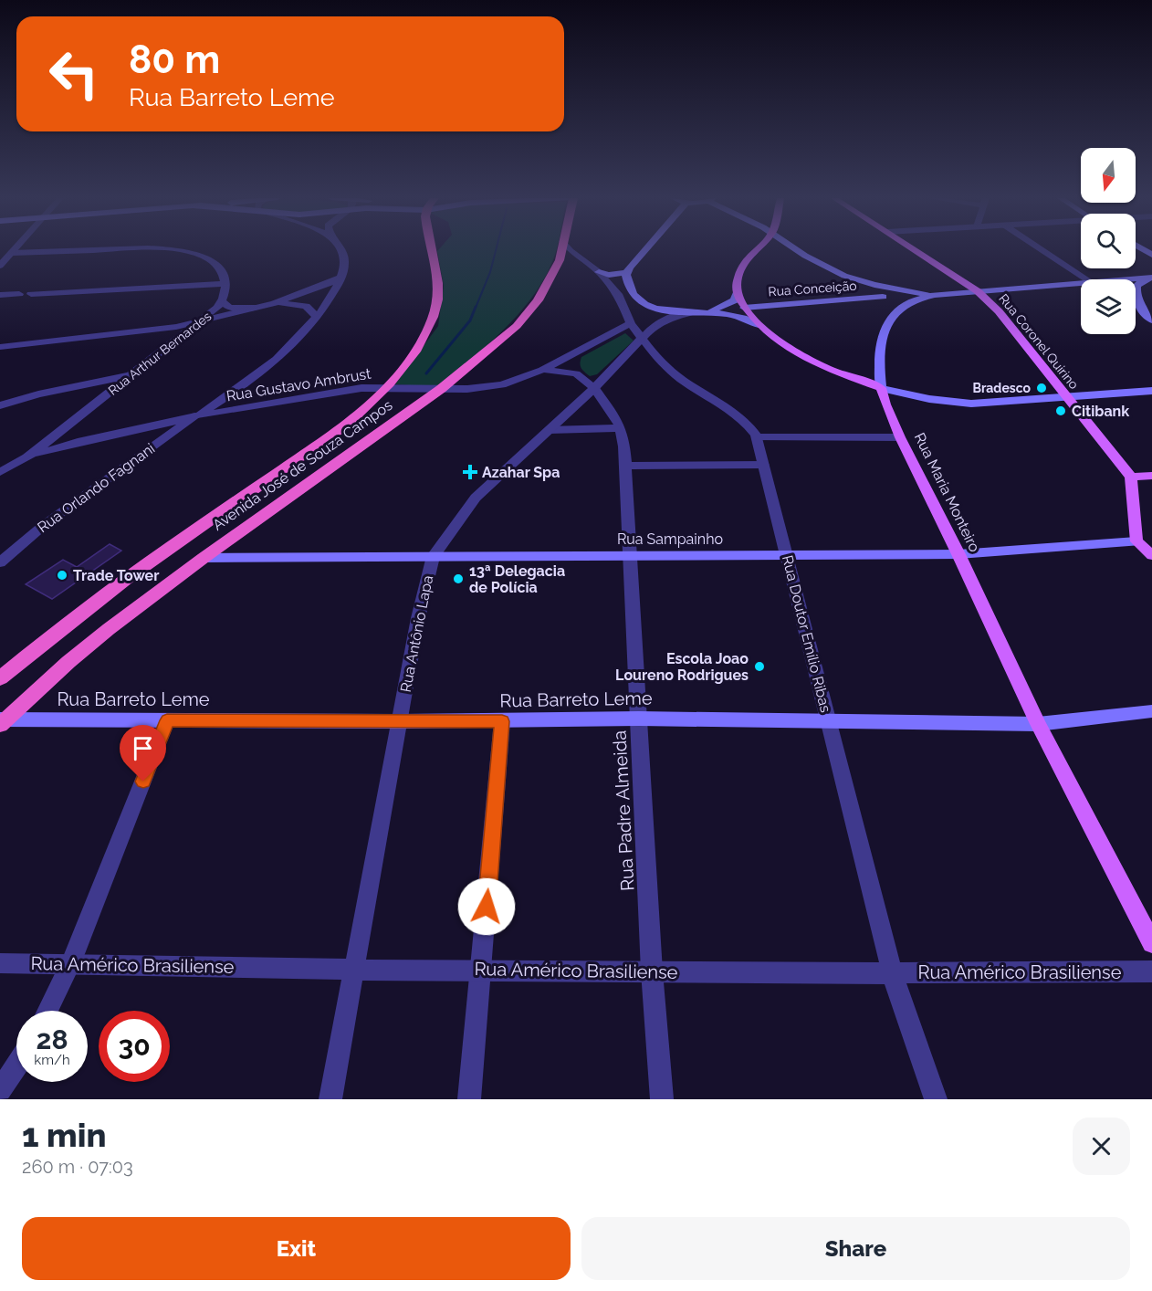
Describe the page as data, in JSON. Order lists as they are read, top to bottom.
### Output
{
  "streets": {
    "highway": ["Avenida José de Souza Campos"],
    "main road": [
      "Rua Conceição",
      "Rua Coronel Quirino",
      "Rua Maria Monteiro",
      "Rua Sampainho",
      "Rua Doutor Emílio Ribas",
      "Rua Barreto Leme"
    ],
    "street": [
      "Rua Arthur Bernardes",
      "Rua Gustavo Ambrust",
      "Rua Orlando Fagnani",
      "Rua Antônio Lapa",
      "Rua Padre Almeida",
      "Rua Américo Brasiliense"
    ]
  },
  "crossings": [
    ["Rua Arthur Bernardes", "Rua Gustavo Ambrust"],
    ["Rua Gustavo Ambrust", "Avenida José de Souza Campos"],
    ["Rua Gustavo Ambrust", "Rua Orlando Fagnani"],
    ["Rua Gustavo Ambrust", "Rua Doutor Emílio Ribas"],
    ["Avenida José de Souza Campos", "Rua Sampainho"],
    ["Avenida José de Souza Campos", "Rua Barreto Leme"],
    ["Rua Maria Monteiro", "Rua Sampainho"],
    ["Rua Maria Monteiro", "Rua Barreto Leme"],
    ["Rua Sampainho", "Rua Antônio Lapa"],
    ["Rua Sampainho", "Rua Doutor Emílio Ribas"],
    ["Rua Sampainho", "Rua Padre Almeida"],
    ["Rua Antônio Lapa", "Rua Doutor Emílio Ribas"],
    ["Rua Antônio Lapa", "Rua Barreto Leme"],
    ["Rua Antônio Lapa", "Rua Padre Almeida"],
    ["Rua Antônio Lapa", "Rua Américo Brasiliense"],
    ["Rua Doutor Emílio Ribas", "Rua Barreto Leme"],
    ["Rua Doutor Emílio Ribas", "Rua Américo Brasiliense"],
    ["Rua Barreto Leme", "Rua Padre Almeida"],
    ["Rua Padre Almeida", "Rua Américo Brasiliense"]
  ],
  "places": {
    "other": [
      "Bradesco",
      "Citibank",
      "Trade Tower",
      "13ª Delegacia de Polícia",
      "Escola Joao Loureno Rodrigues"
    ],
    "health": ["Azahar Spa"]
  },
  "north": "bottom",
  "page": {
    "turn": ["80 m", "Rua Barreto Leme"],
    "speed": "28 km/h",
    "limit": "30",
    "heading": ["1 min", "260 m · 07:03"],
    "buttons": ["Exit", "Share"]
  }
}
